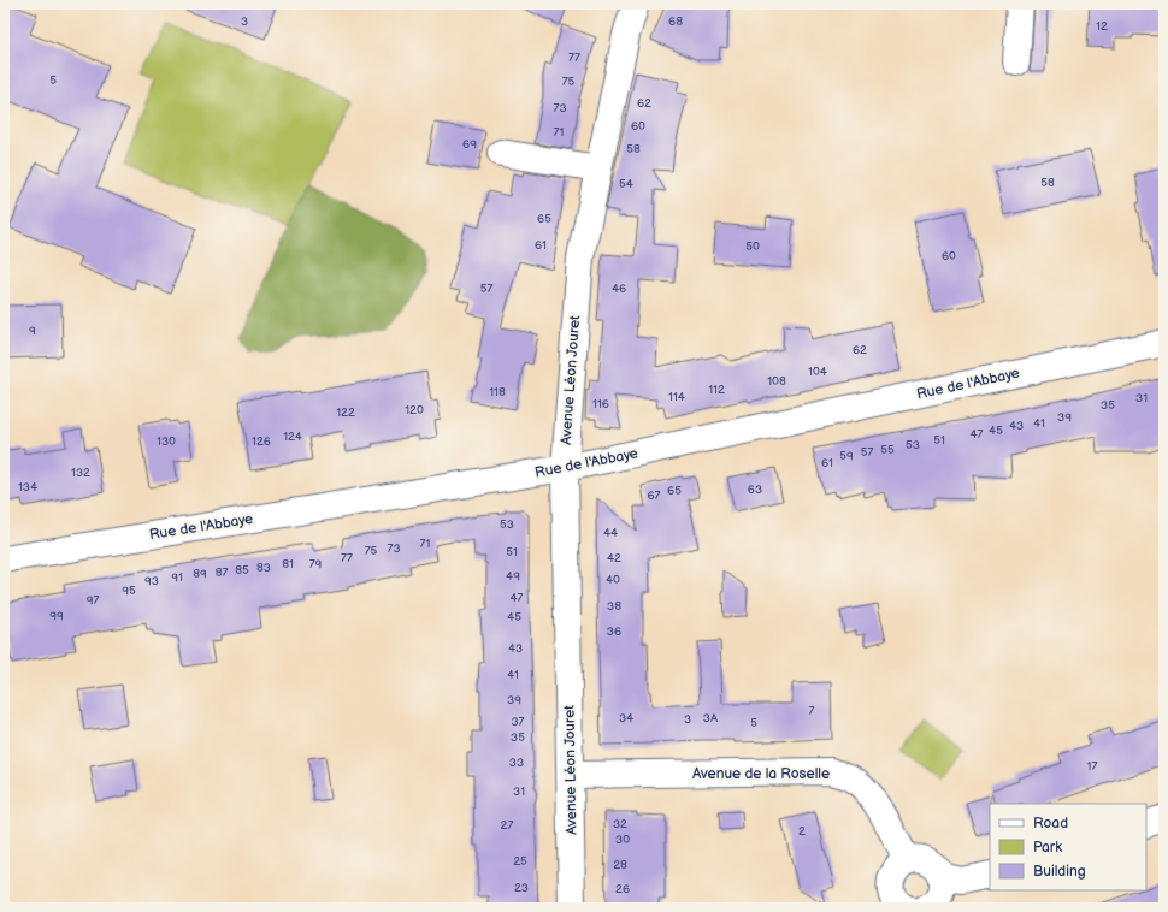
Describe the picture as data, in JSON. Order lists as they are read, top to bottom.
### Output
{
  "streets": {
    "street": ["Avenue Léon Jouret", "Rue de l'Abbaye", "Avenue de la Roselle"]
  },
  "crossings": [
    ["Avenue Léon Jouret", "Rue de l'Abbaye"],
    ["Avenue Léon Jouret", "Avenue de la Roselle"]
  ],
  "house_numbers": [
    "3",
    "68",
    "12",
    "77",
    "5",
    "75",
    "62",
    "73",
    "60",
    "71",
    "69",
    "58",
    "58",
    "54",
    "65",
    "61",
    "50",
    "60",
    "57",
    "46",
    "9",
    "62",
    "104",
    "108",
    "112",
    "118",
    "114",
    "31",
    "116",
    "35",
    "120",
    "122",
    "39",
    "41",
    "43",
    "45",
    "47",
    "124",
    "51",
    "130",
    "126",
    "53",
    "55",
    "57",
    "59",
    "61",
    "132",
    "134",
    "63",
    "65",
    "67",
    "53",
    "44",
    "71",
    "73",
    "75",
    "51",
    "77",
    "42",
    "81",
    "79",
    "83",
    "85",
    "87",
    "89",
    "49",
    "91",
    "40",
    "93",
    "95",
    "47",
    "97",
    "38",
    "99",
    "45",
    "36",
    "43",
    "41",
    "39",
    "7",
    "34",
    "3A",
    "3",
    "37",
    "5",
    "35",
    "33",
    "17",
    "31",
    "32",
    "27",
    "2",
    "30",
    "25",
    "28",
    "23",
    "26"
  ],
  "legend": ["Road", "Park", "Building"]
}
